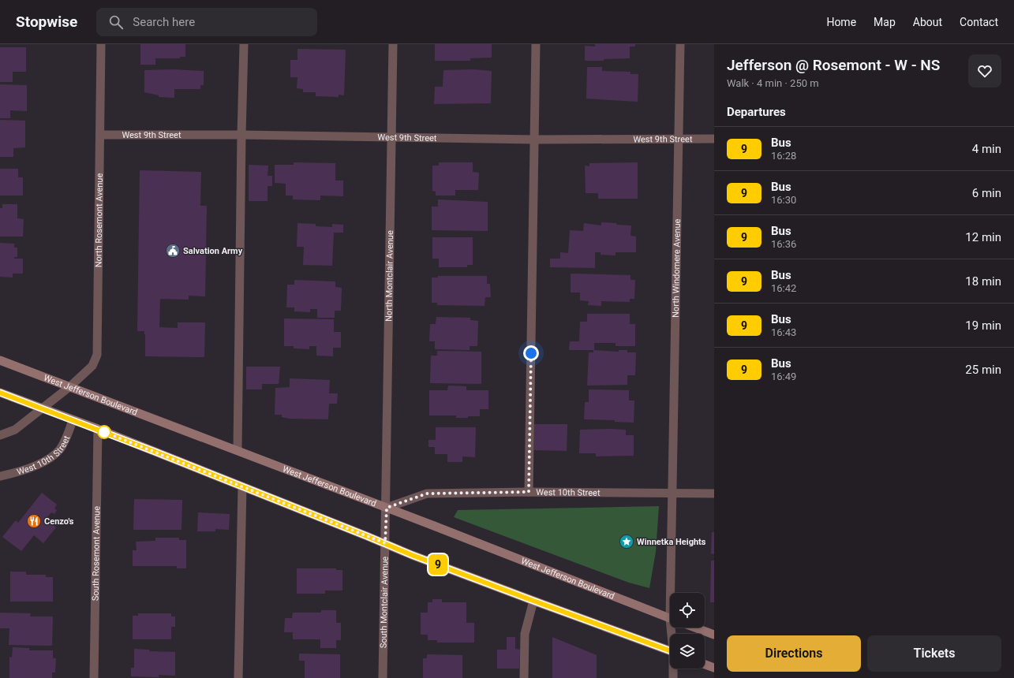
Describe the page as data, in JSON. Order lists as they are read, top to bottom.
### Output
{
  "streets": {
    "main road": ["West Jefferson Boulevard"],
    "street": [
      "West 9th Street",
      "North Rosemont Avenue",
      "North Windomere Avenue",
      "North Montclair Avenue",
      "West 10th Street",
      "South Rosemont Avenue",
      "South Montclair Avenue"
    ]
  },
  "crossings": [
    ["West 9th Street", "North Rosemont Avenue"],
    ["West 9th Street", "North Windomere Avenue"],
    ["West 9th Street", "North Montclair Avenue"],
    ["North Rosemont Avenue", "West Jefferson Boulevard"],
    ["North Windomere Avenue", "West 10th Street"],
    ["North Montclair Avenue", "West Jefferson Boulevard"],
    ["North Montclair Avenue", "West 10th Street"],
    ["North Montclair Avenue", "South Montclair Avenue"],
    ["West Jefferson Boulevard", "West 10th Street"],
    ["West Jefferson Boulevard", "South Montclair Avenue"],
    ["West 10th Street", "South Montclair Avenue"]
  ],
  "places": {
    "public building": ["Salvation Army"],
    "restaurant": ["Cenzo's"],
    "place": ["Winnetka Heights"]
  },
  "lines": ["bus line 9"],
  "page": {
    "header": "Stopwise",
    "search": "Search here",
    "nav": [
      "Home",
      "Map",
      "About",
      "Contact"
    ],
    "on_map": "9",
    "heading": [
      ["Jefferson @ Rosemont - W - NS", "Walk · 4 min · 250 m"],
      "Departures"
    ],
    "list": [
      {
        "mark": "9",
        "name": "Bus",
        "note": "16:28",
        "value": "4 min"
      },
      {
        "mark": "9",
        "name": "Bus",
        "note": "16:30",
        "value": "6 min"
      },
      {
        "mark": "9",
        "name": "Bus",
        "note": "16:36",
        "value": "12 min"
      },
      {
        "mark": "9",
        "name": "Bus",
        "note": "16:42",
        "value": "18 min"
      },
      {
        "mark": "9",
        "name": "Bus",
        "note": "16:43",
        "value": "19 min"
      },
      {
        "mark": "9",
        "name": "Bus",
        "note": "16:49",
        "value": "25 min"
      }
    ],
    "buttons": ["Directions", "Tickets"]
  }
}
